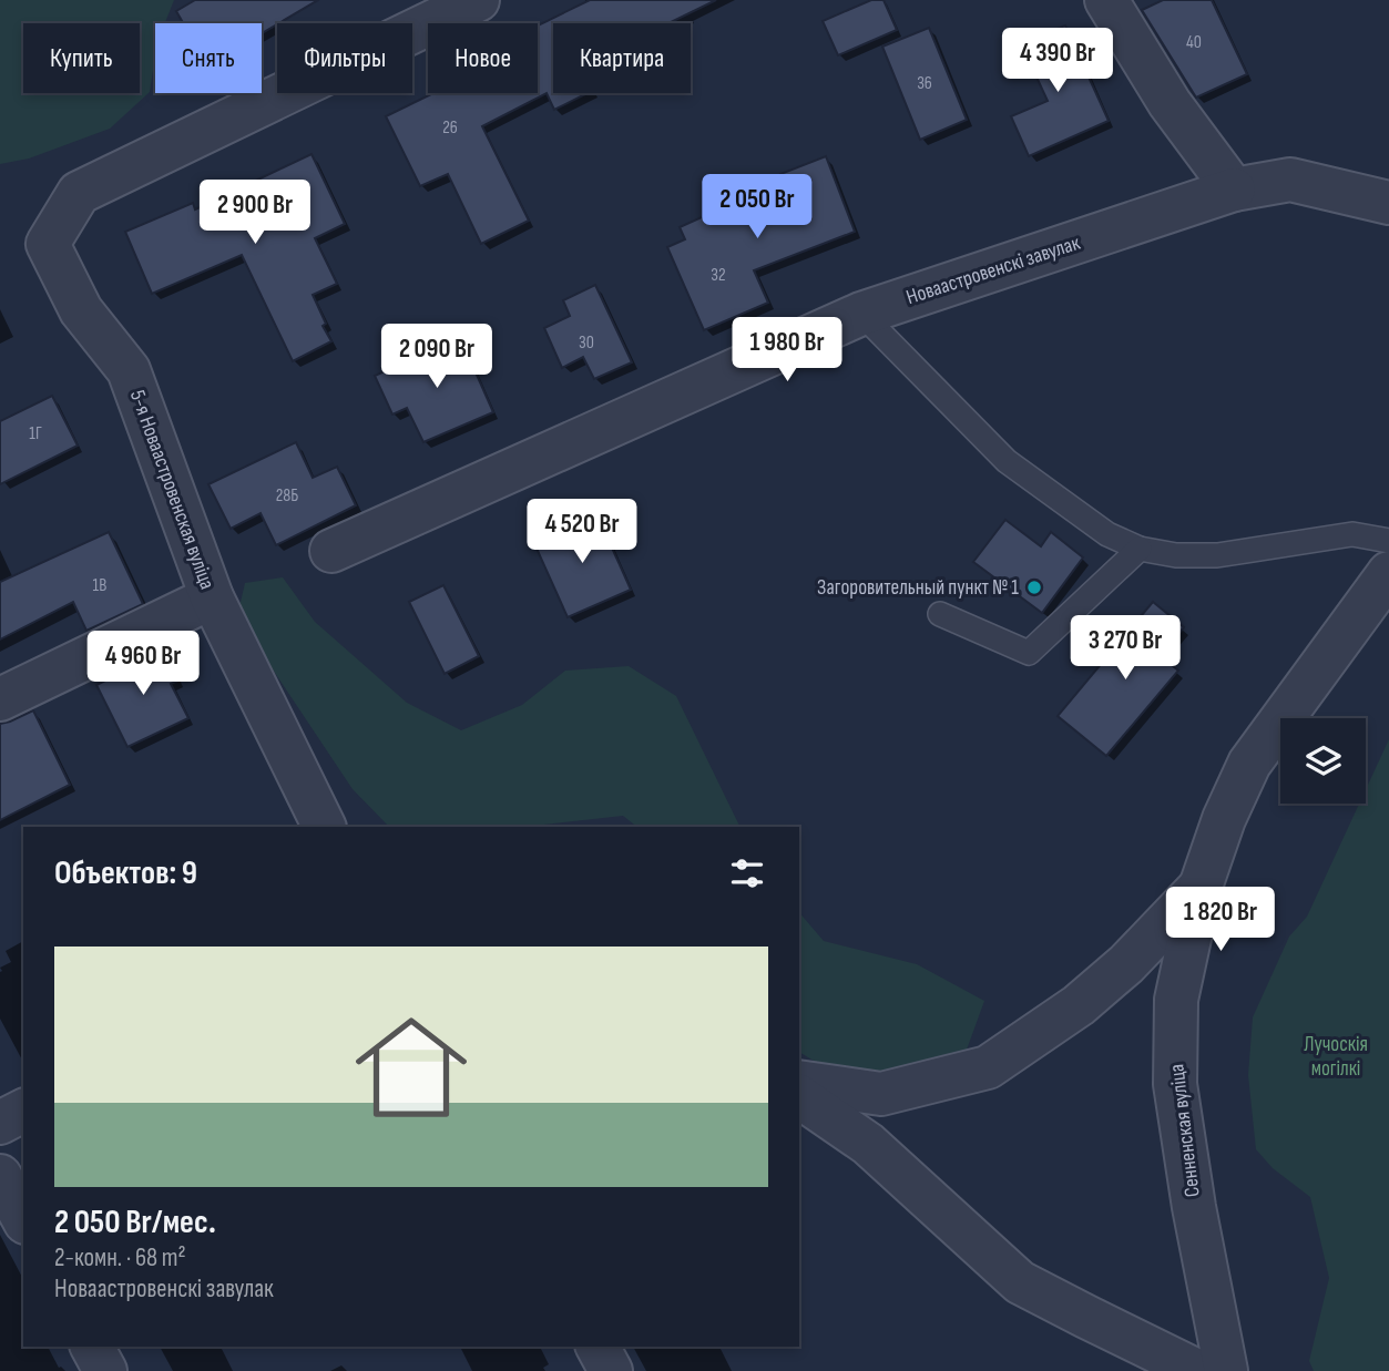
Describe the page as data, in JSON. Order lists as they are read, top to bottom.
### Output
{
  "streets": {
    "street": ["Новаастровенскі завулак", "5-я Новаастровенская вуліца", "Сенненская вуліца"]
  },
  "parks": ["Лучоскія могілкі"],
  "places": ["Загоровительный пункт № 1"],
  "house_numbers": [
    "40",
    "36",
    "26",
    "32",
    "30",
    "1Г",
    "28Б",
    "1В"
  ],
  "page": {
    "chip": [
      "Купить",
      "Снять",
      "Фильтры",
      "Новое",
      "Квартира"
    ],
    "price": [
      "4 390 Br",
      "2 050 Br",
      "2 900 Br",
      "1 980 Br",
      "2 090 Br",
      "4 520 Br",
      "3 270 Br",
      "4 960 Br",
      "1 820 Br"
    ],
    "heading": "Объектов: 9",
    "list": [
      {
        "name": "2 050 Br/мес.",
        "note": "2-комн. · 68 m² · Новаастровенскі завулак"
      }
    ]
  }
}
